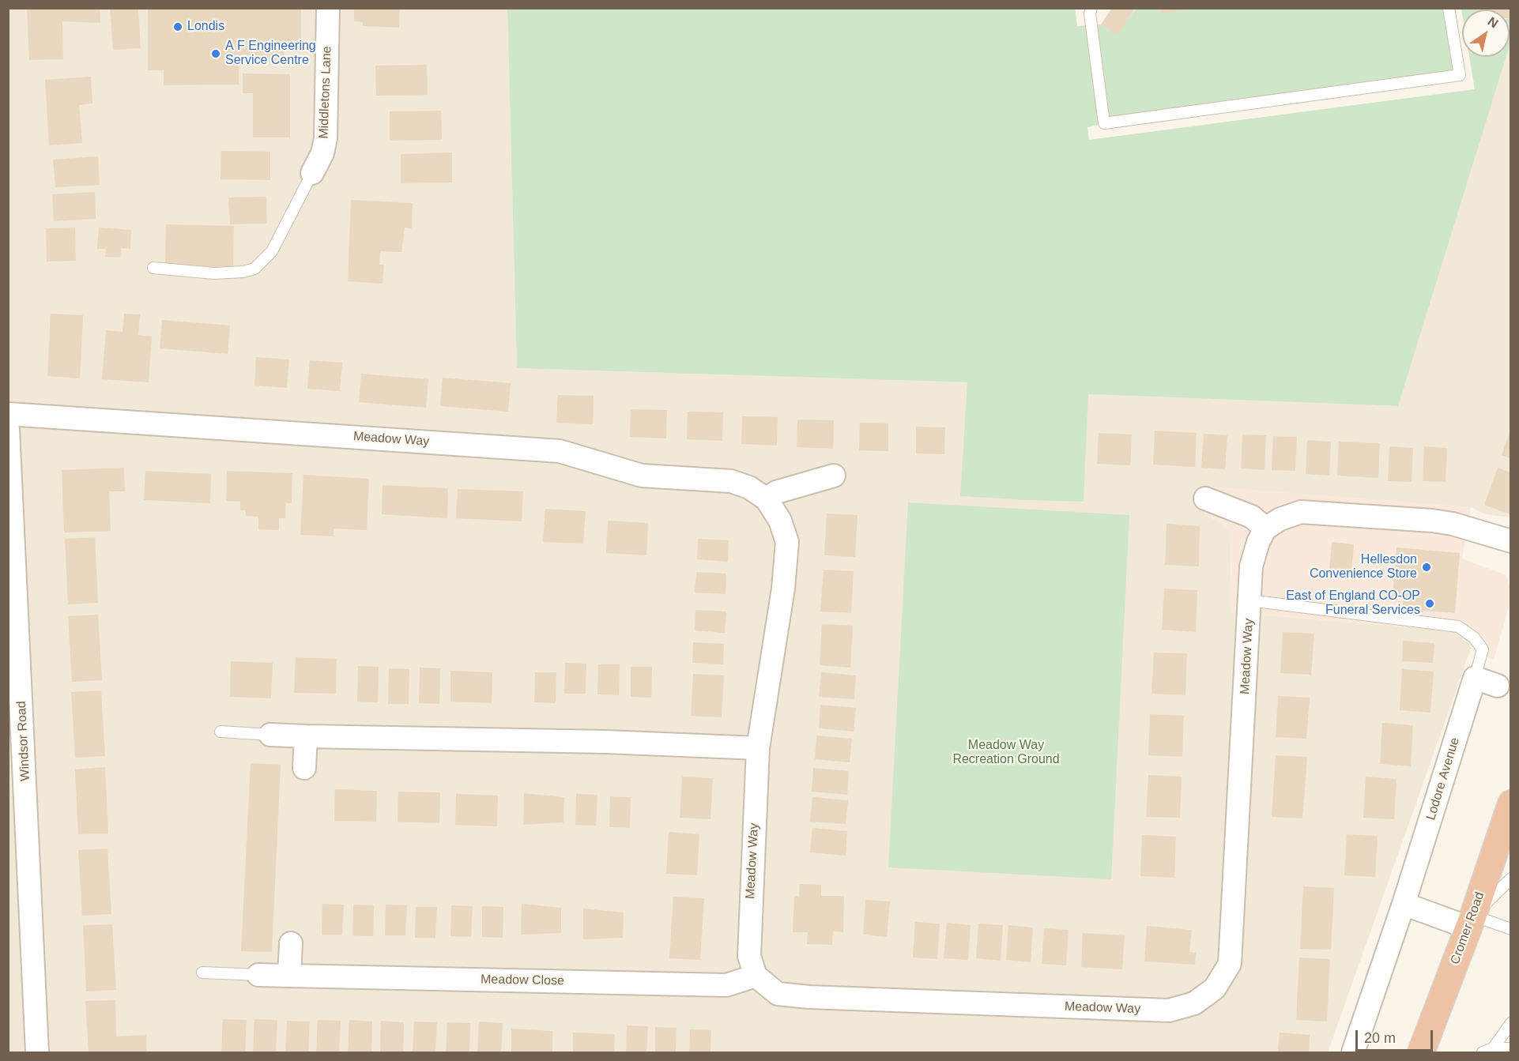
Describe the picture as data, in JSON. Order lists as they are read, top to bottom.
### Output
{
  "streets": {
    "highway": ["Cromer Road"],
    "street": [
      "Middletons Lane",
      "Meadow Way",
      "Windsor Road",
      "Lodore Avenue",
      "Meadow Close"
    ]
  },
  "crossings": [
    ["Meadow Way", "Meadow Close"]
  ],
  "parks": ["Meadow Way Recreation Ground"],
  "places": [
    "Londis",
    "A F Engineering Service Centre",
    "Hellesdon Convenience Store",
    "East of England CO-OP Funeral Services"
  ],
  "scale_bar": "20 m",
  "north": "top right"
}
